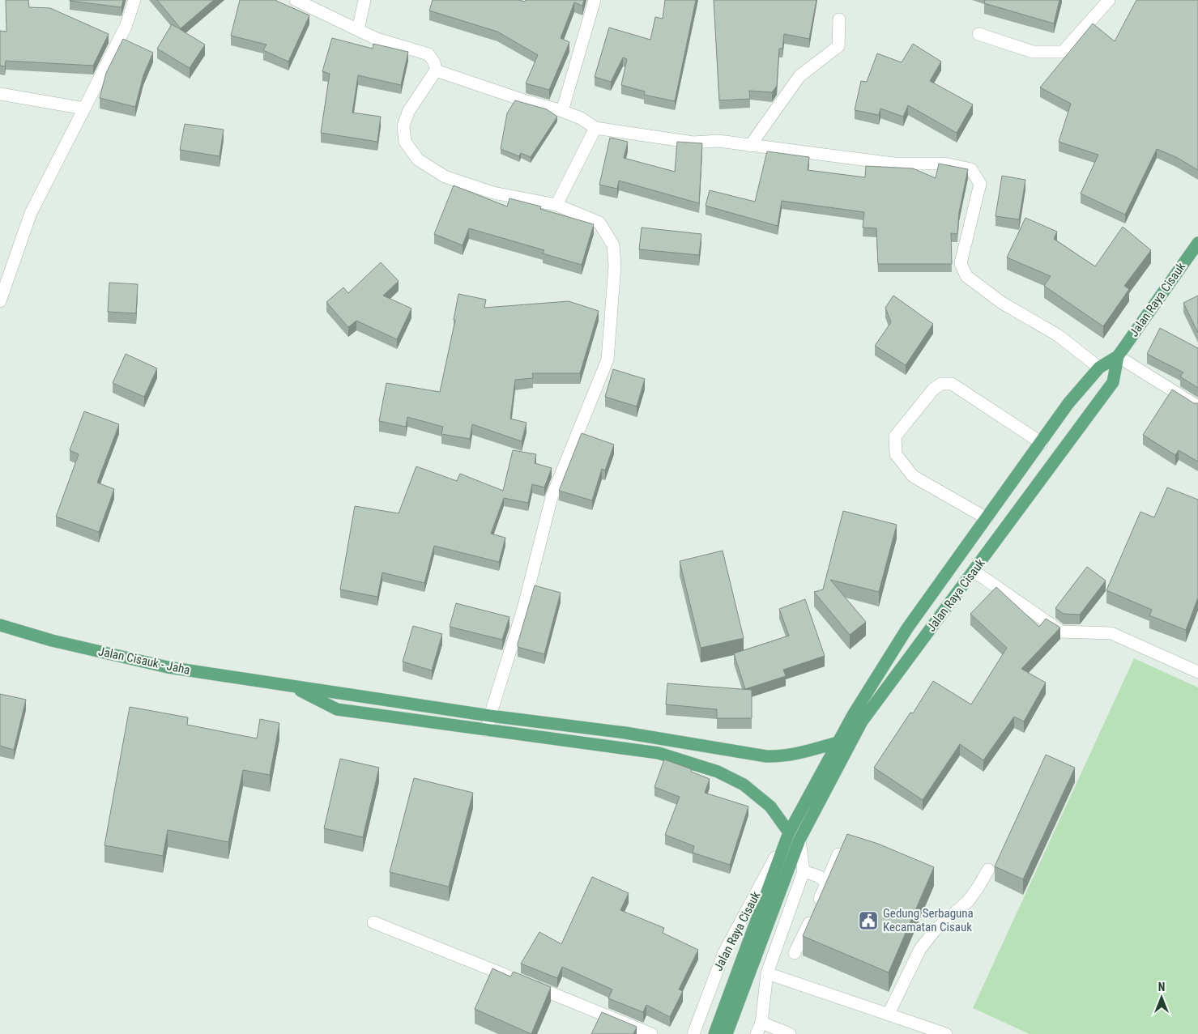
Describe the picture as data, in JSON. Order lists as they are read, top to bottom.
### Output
{
  "streets": {
    "main road": ["Jalan Raya Cisauk", "Jalan Cisauk - Jaha"]
  },
  "crossings": [
    ["Jalan Raya Cisauk", "Jalan Cisauk - Jaha"]
  ],
  "places": {
    "public building": ["Gedung Serbaguna Kecamatan Cisauk"]
  },
  "north": "top"
}
